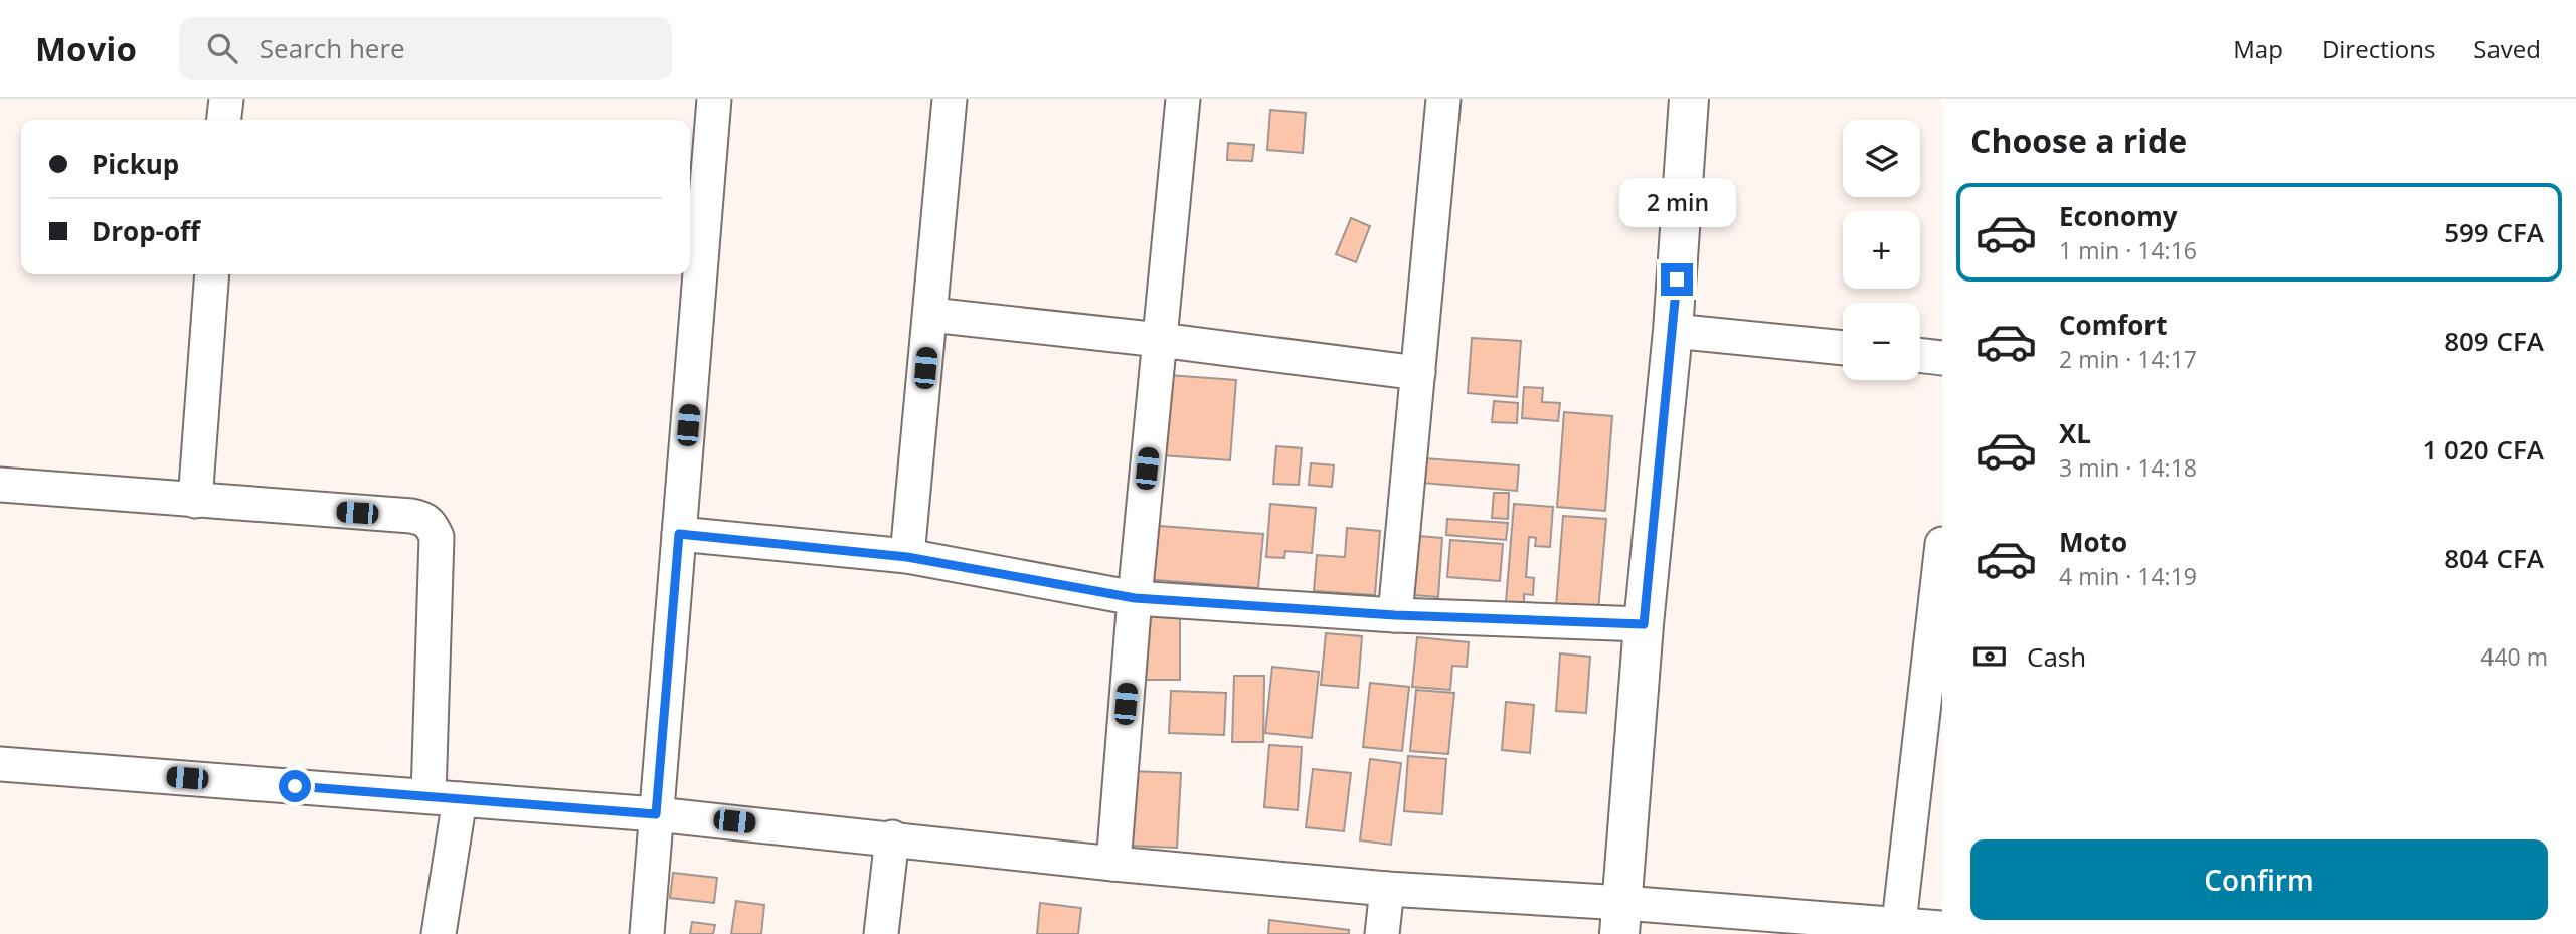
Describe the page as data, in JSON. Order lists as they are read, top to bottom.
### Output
{
  "page": {
    "header": "Movio",
    "search": "Search here",
    "nav": ["Map", "Directions", "Saved"],
    "heading": "Choose a ride",
    "map_buttons": ["+", "−"],
    "banner": ["Pickup", "Drop-off"],
    "bubble": "2 min",
    "list": [
      {
        "name": "Economy",
        "note": "1 min · 14:16",
        "value": "599 CFA"
      },
      {
        "name": "Comfort",
        "note": "2 min · 14:17",
        "value": "809 CFA"
      },
      {
        "name": "XL",
        "note": "3 min · 14:18",
        "value": "1 020 CFA"
      },
      {
        "name": "Moto",
        "note": "4 min · 14:19",
        "value": "804 CFA"
      }
    ],
    "pay": ["Cash", "440 m"],
    "buttons": "Confirm"
  }
}
